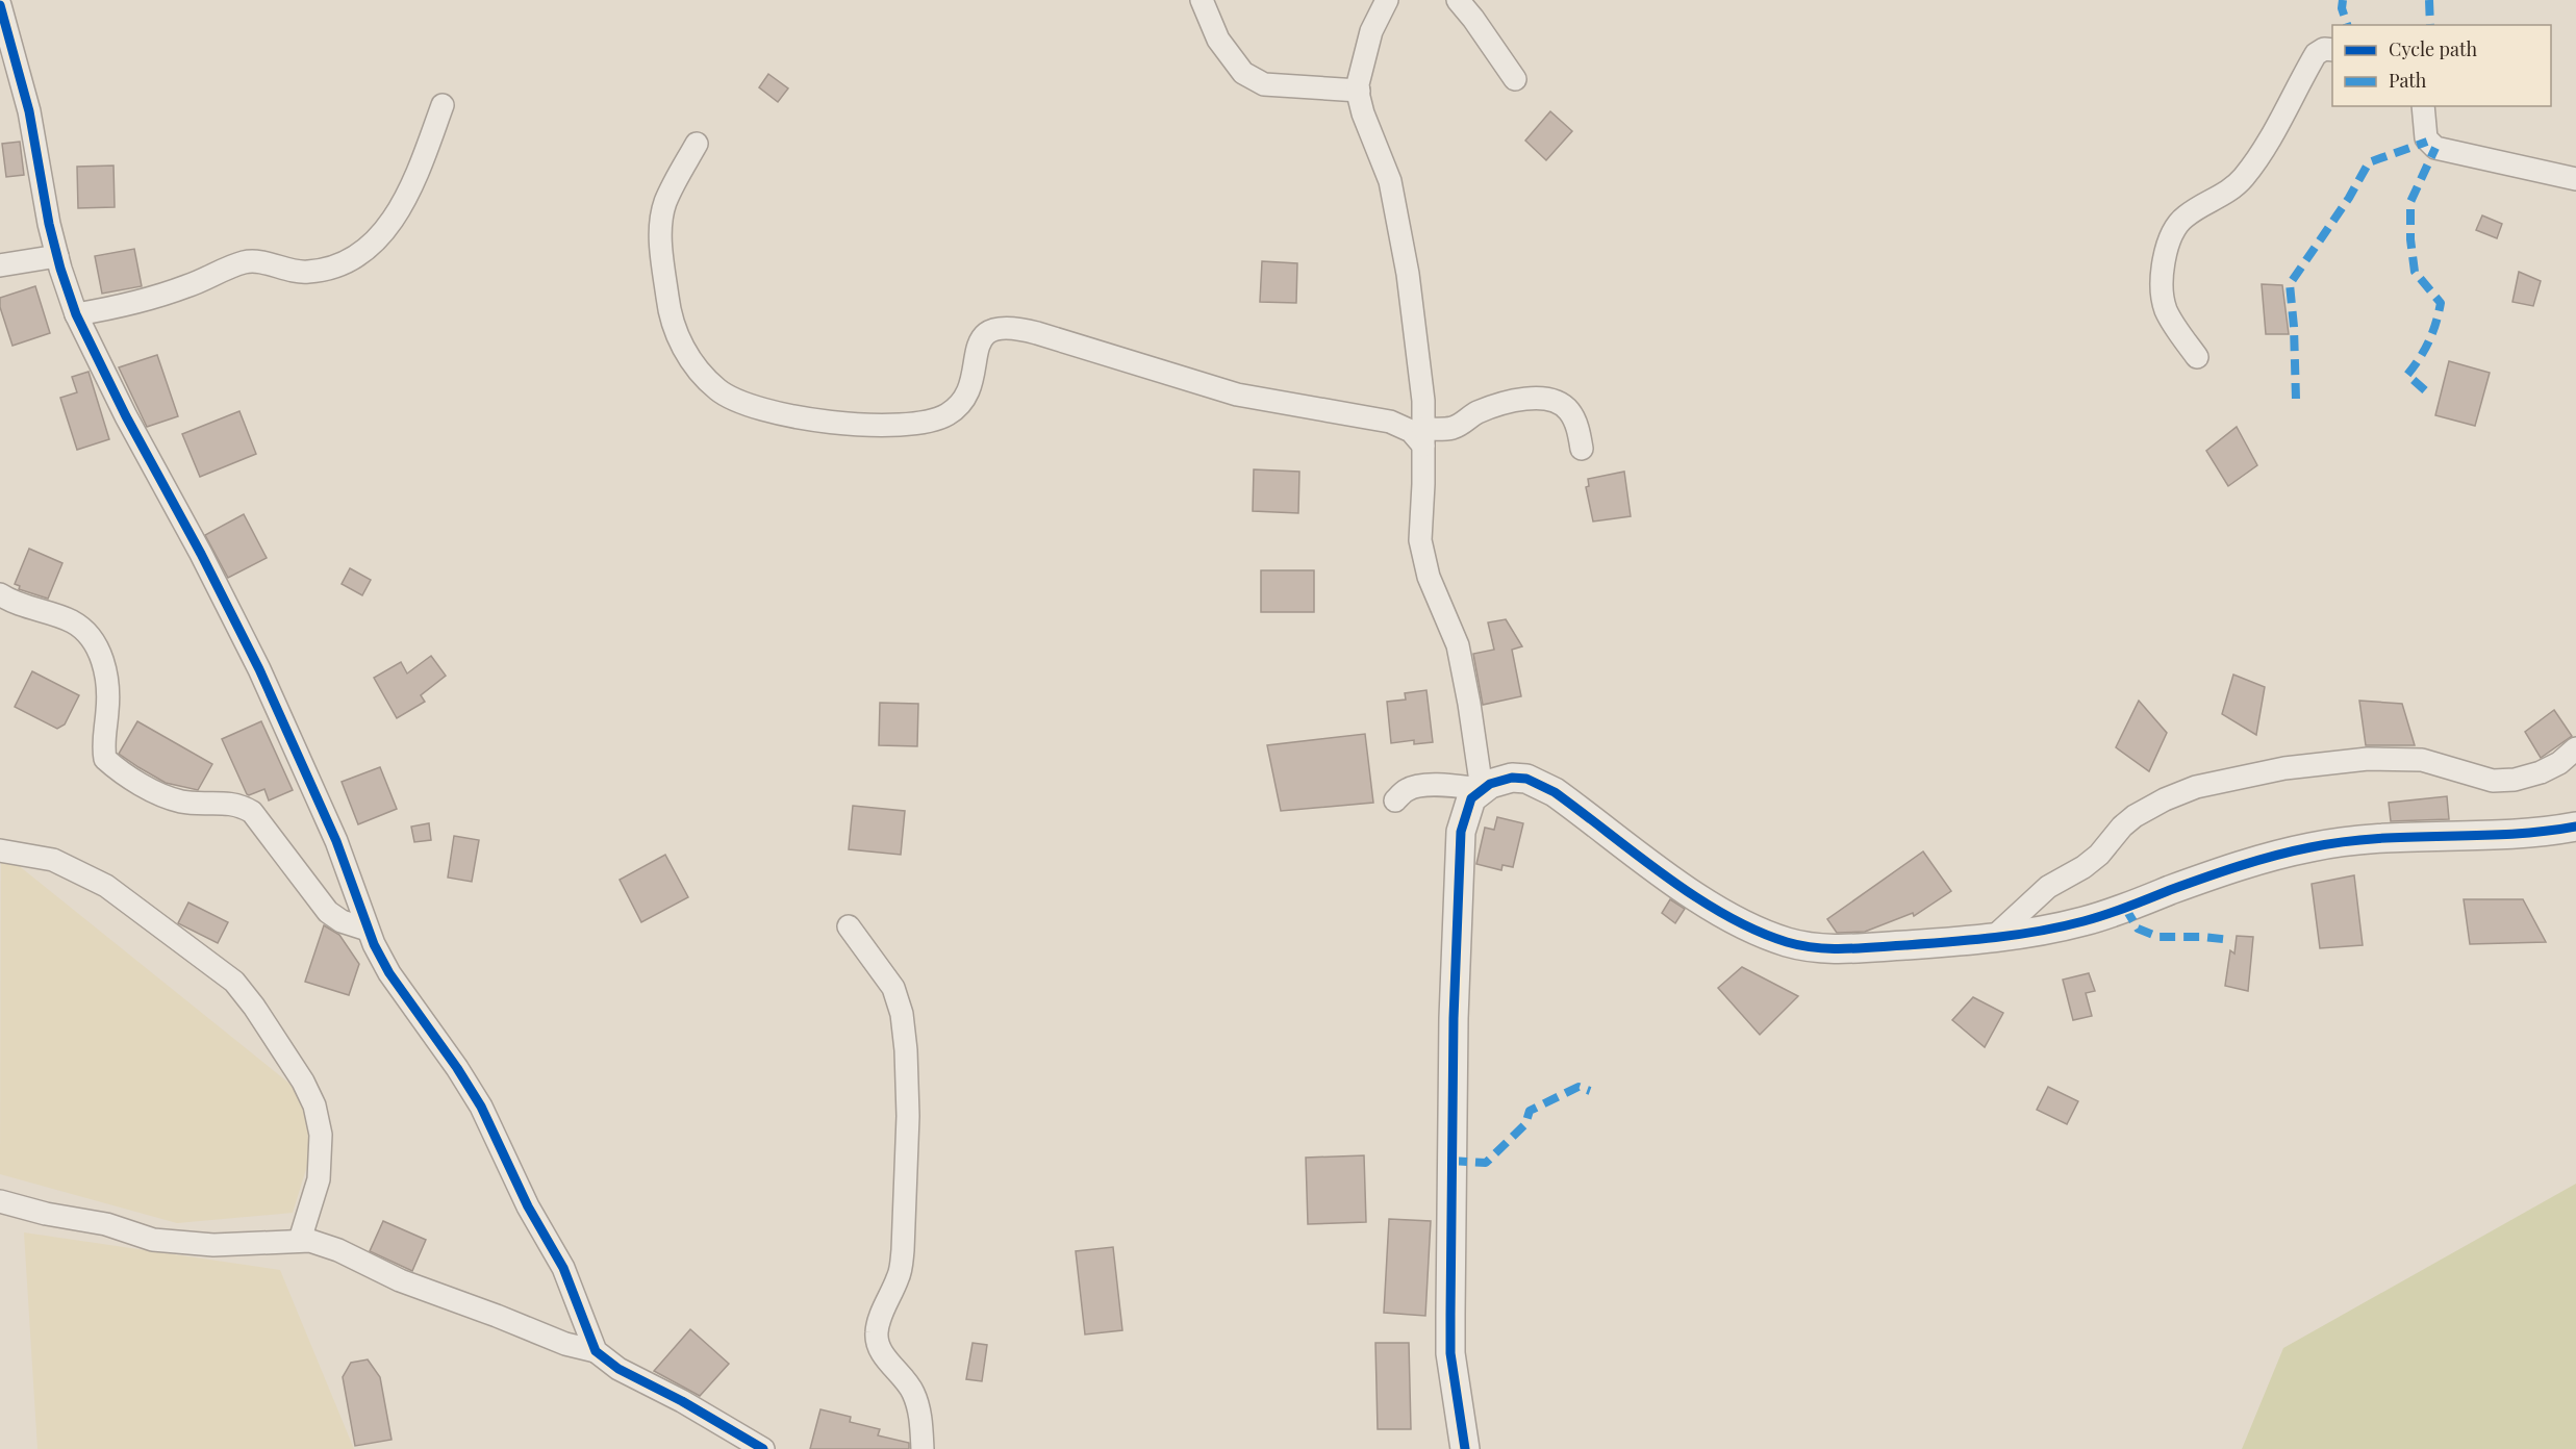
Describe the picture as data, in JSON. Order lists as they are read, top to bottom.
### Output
{
  "legend": ["Cycle path", "Path"]
}
